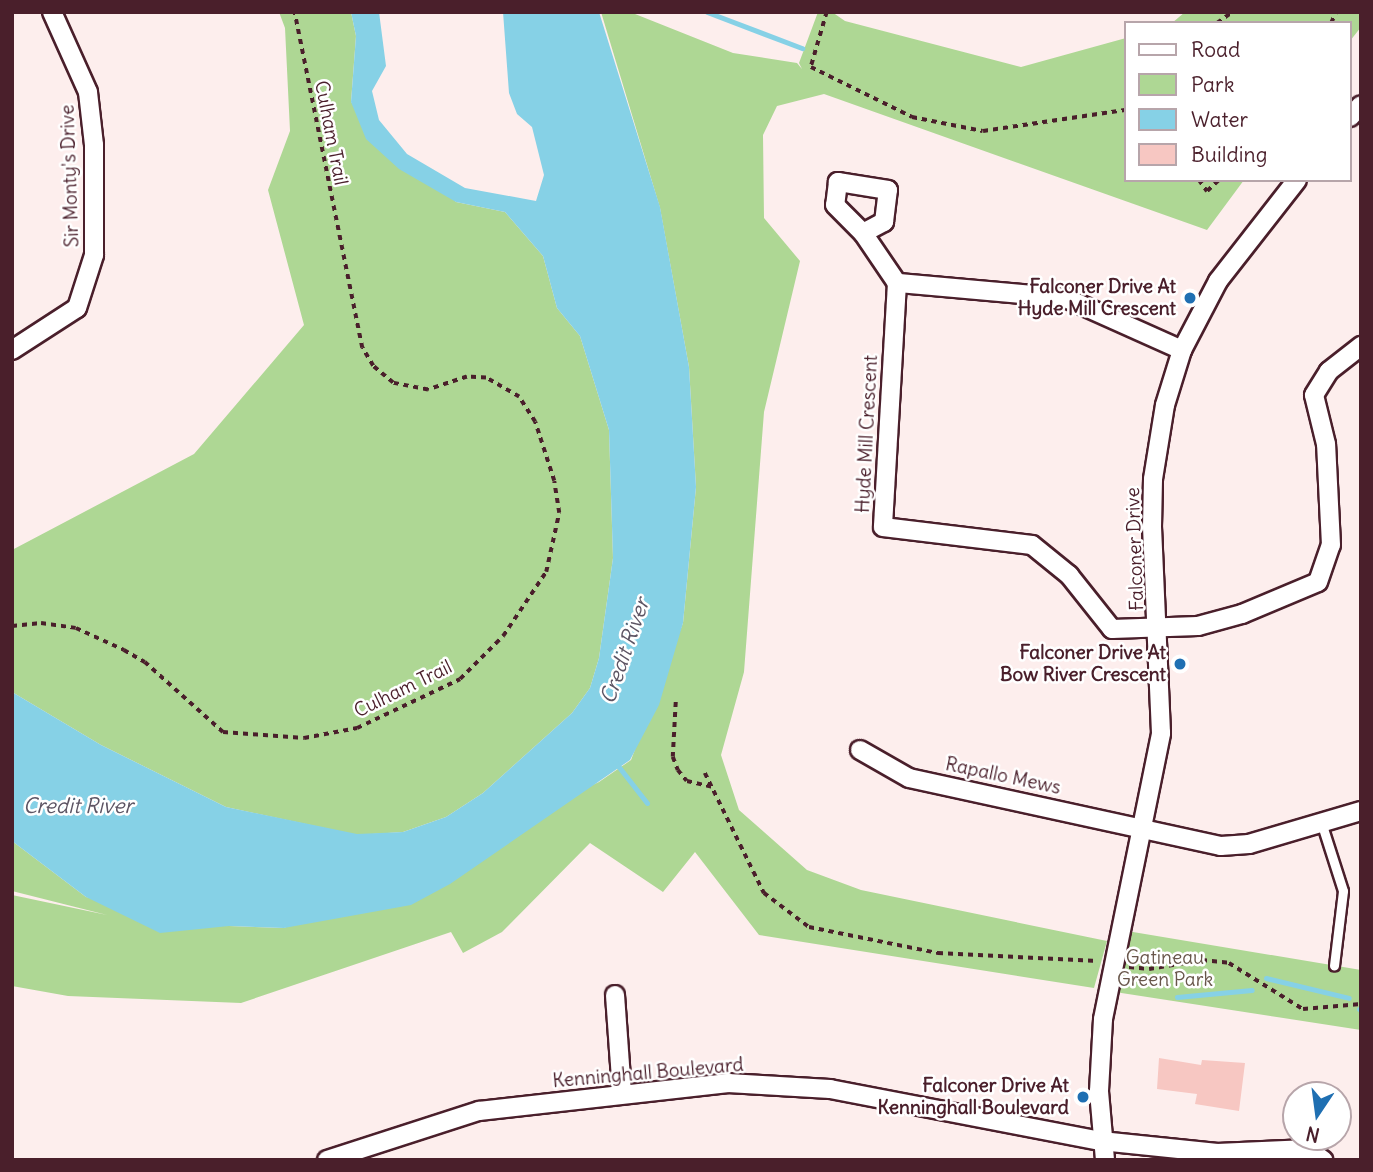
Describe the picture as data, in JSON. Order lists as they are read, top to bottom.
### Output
{
  "streets": {
    "street": [
      "Sir Monty's Drive",
      "Hyde Mill Crescent",
      "Falconer Drive",
      "Rapallo Mews",
      "Kenninghall Boulevard"
    ],
    "path": ["Culham Trail"]
  },
  "crossings": [
    ["Hyde Mill Crescent", "Falconer Drive"],
    ["Falconer Drive", "Rapallo Mews"],
    ["Falconer Drive", "Kenninghall Boulevard"]
  ],
  "water": ["Credit River"],
  "parks": ["Gatineau Green Park"],
  "places": ["Falconer Drive At Hyde Mill Crescent", "Falconer Drive At Bow River Crescent", "Falconer Drive At Kenninghall Boulevard"],
  "legend": [
    "Road",
    "Park",
    "Water",
    "Building"
  ],
  "north": "bottom"
}
